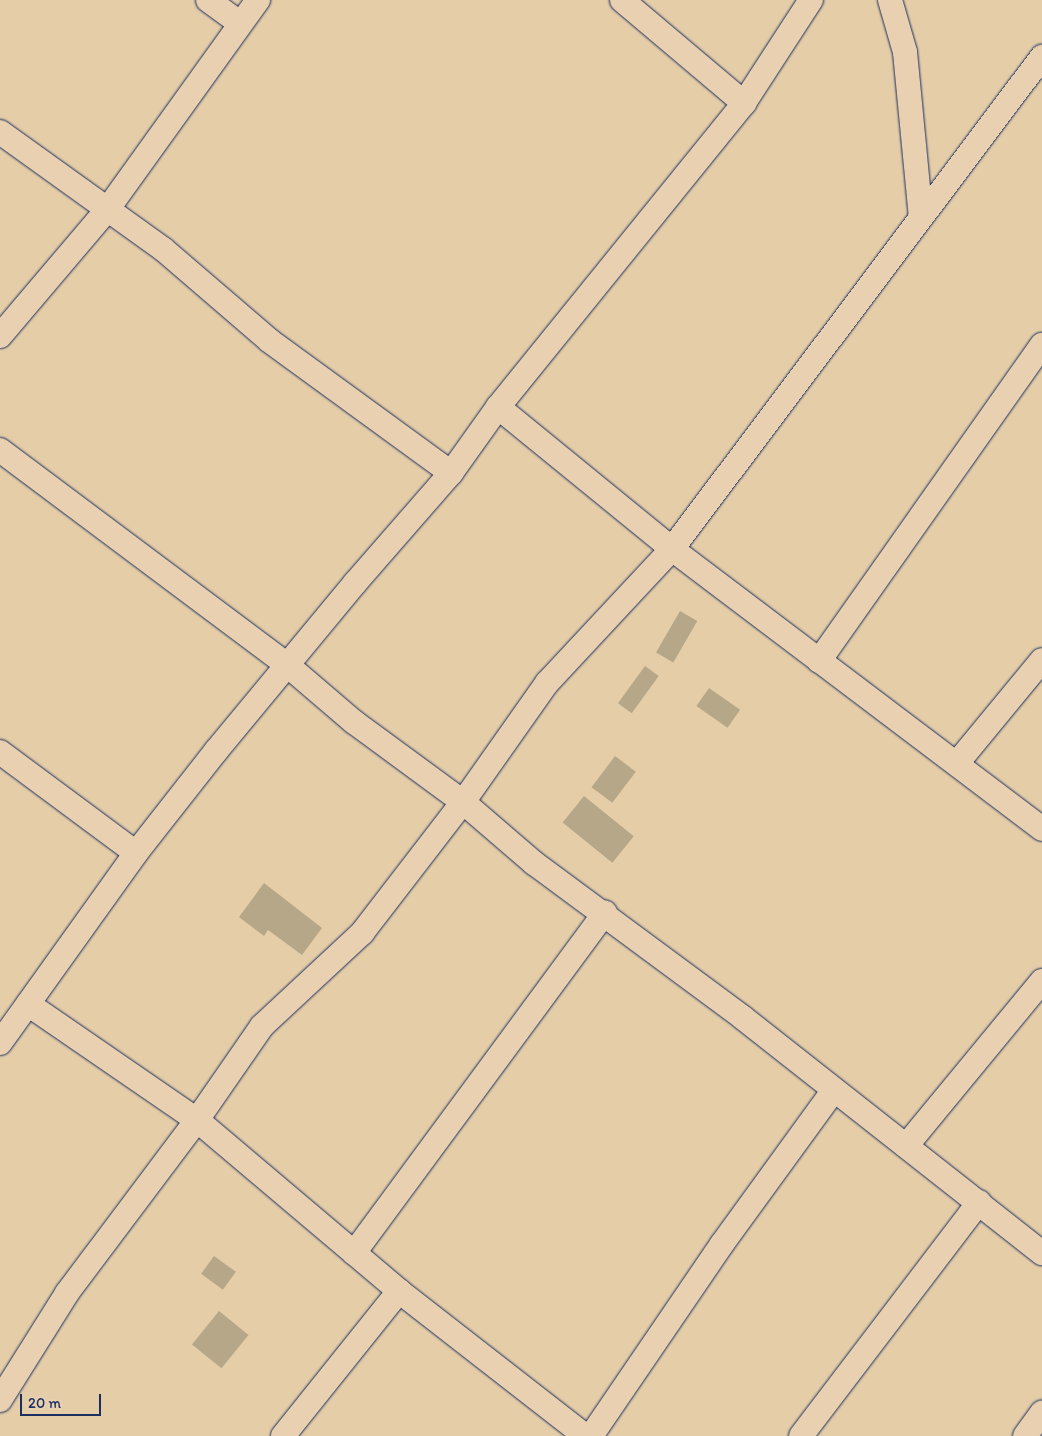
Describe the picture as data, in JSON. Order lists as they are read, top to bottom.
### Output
{
  "scale_bar": "20 m"
}
